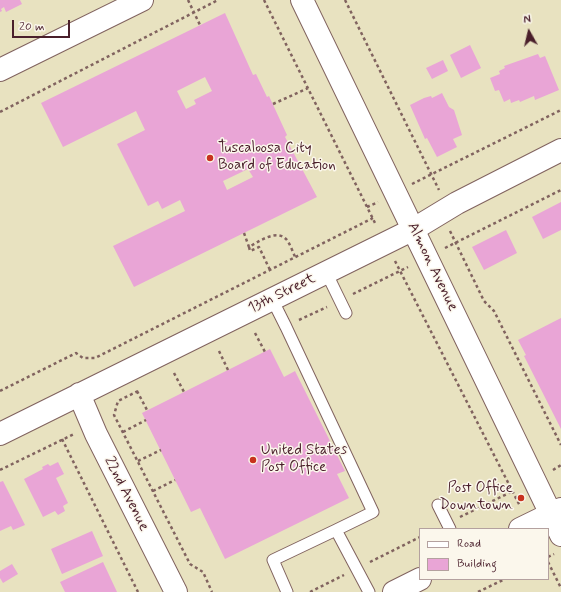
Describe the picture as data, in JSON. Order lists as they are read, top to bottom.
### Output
{
  "streets": {
    "street": ["Almon Avenue", "13th Street", "22nd Avenue"]
  },
  "crossings": [
    ["Almon Avenue", "13th Street"],
    ["13th Street", "22nd Avenue"]
  ],
  "places": ["Tuscaloosa City Board of Education", "United States Post Office", "Post Office Downtown"],
  "legend": ["Road", "Building"],
  "scale_bar": "20 m",
  "north": "top"
}
